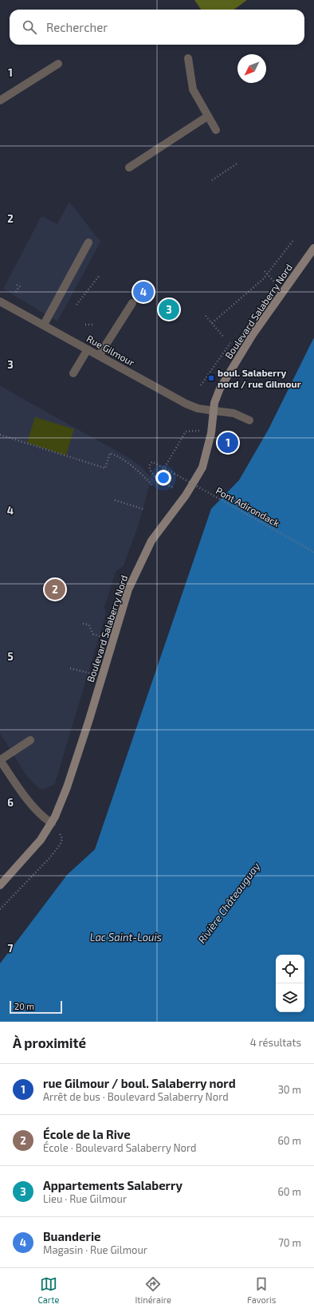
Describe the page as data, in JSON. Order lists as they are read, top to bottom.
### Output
{
  "streets": {
    "street": ["Boulevard Salaberry Nord", "Rue Gilmour"],
    "path": ["Pont Adirondack"]
  },
  "crossings": [
    ["Boulevard Salaberry Nord", "Rue Gilmour"]
  ],
  "water": ["Rivière Châteauguay", "Lac Saint-Louis"],
  "places": {
    "transit": ["boul. Salaberry nord / rue Gilmour"]
  },
  "scale_bar": "20 m",
  "north": "bottom left",
  "page": {
    "search": "Rechercher",
    "pins": [
      "4",
      "3",
      "1",
      "2"
    ],
    "scale": "20 m",
    "heading": ["À proximité", "4 résultats"],
    "list": [
      {
        "mark": "1",
        "name": "rue Gilmour / boul. Salaberry nord",
        "note": "Arrêt de bus · Boulevard Salaberry Nord",
        "value": "30 m"
      },
      {
        "mark": "2",
        "name": "École de la Rive",
        "note": "École · Boulevard Salaberry Nord",
        "value": "60 m"
      },
      {
        "mark": "3",
        "name": "Appartements Salaberry",
        "note": "Lieu · Rue Gilmour",
        "value": "60 m"
      },
      {
        "mark": "4",
        "name": "Buanderie",
        "note": "Magasin · Rue Gilmour",
        "value": "70 m"
      }
    ],
    "nav": ["Carte", "Itinéraire", "Favoris"]
  },
  "grid": {
    "rows": [
      "1",
      "2",
      "3",
      "4",
      "5",
      "6",
      "7"
    ]
  }
}
